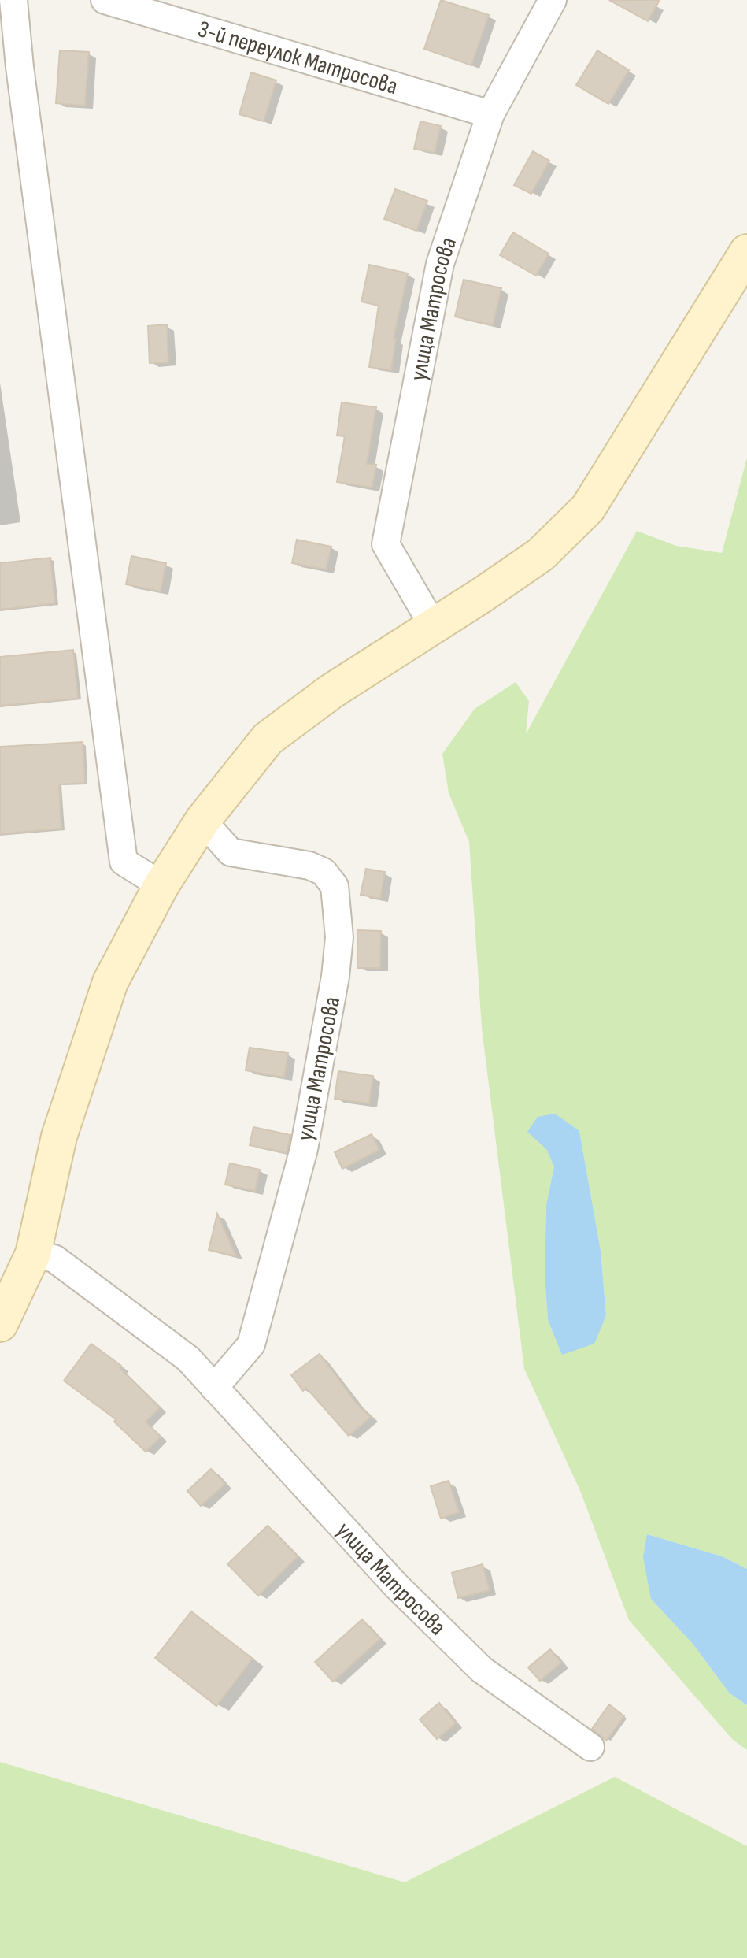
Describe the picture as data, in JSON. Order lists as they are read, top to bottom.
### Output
{
  "streets": {
    "street": ["3-й переулок Матросова", "улица Матросова"]
  },
  "crossings": [
    ["3-й переулок Матросова", "улица Матросова"]
  ]
}
